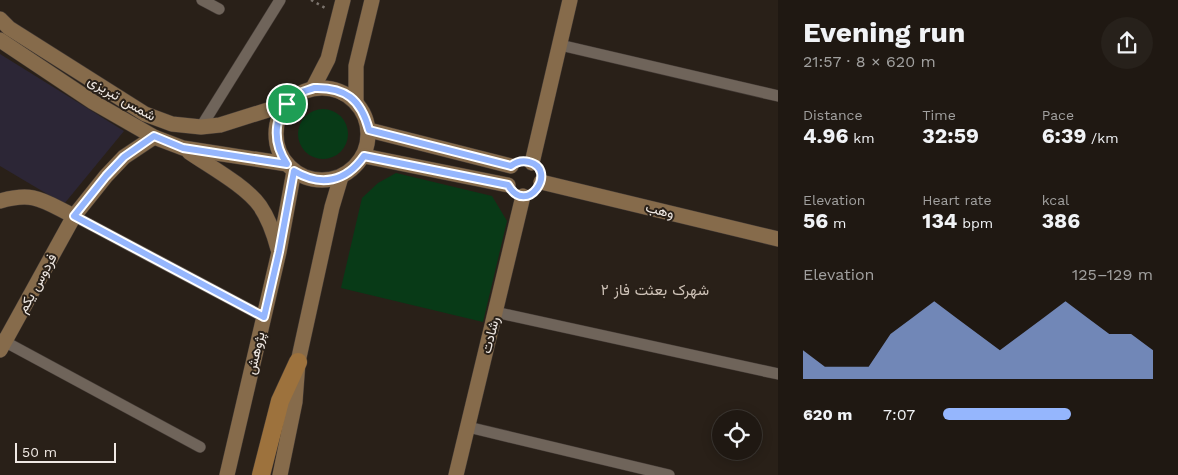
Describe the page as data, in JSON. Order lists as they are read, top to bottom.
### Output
{
  "streets": {
    "street": [
      "شمس تبریزی",
      "وهب",
      "فردوس یکم",
      "رشادت",
      "پژوهش"
    ]
  },
  "crossings": [
    ["شمس تبریزی", "فردوس یکم"],
    ["شمس تبریزی", "پژوهش"],
    ["وهب", "رشادت"]
  ],
  "districts": ["شهرک بعثت فاز ۲"],
  "scale_bar": "50 m",
  "page": {
    "heading": ["Evening run", "21:57 · 8 × 620 m"],
    "stats": [
      ["Distance", "4.96 km"],
      ["Time", "32:59"],
      ["Pace", "6:39 /km"],
      ["Elevation", "56 m"],
      ["Heart rate", "134 bpm"],
      ["kcal", "386"]
    ],
    "chart": ["Elevation", "125–129 m"],
    "list": [
      {
        "name": "620 m",
        "note": "7:07"
      }
    ],
    "scale": "50 m"
  }
}
